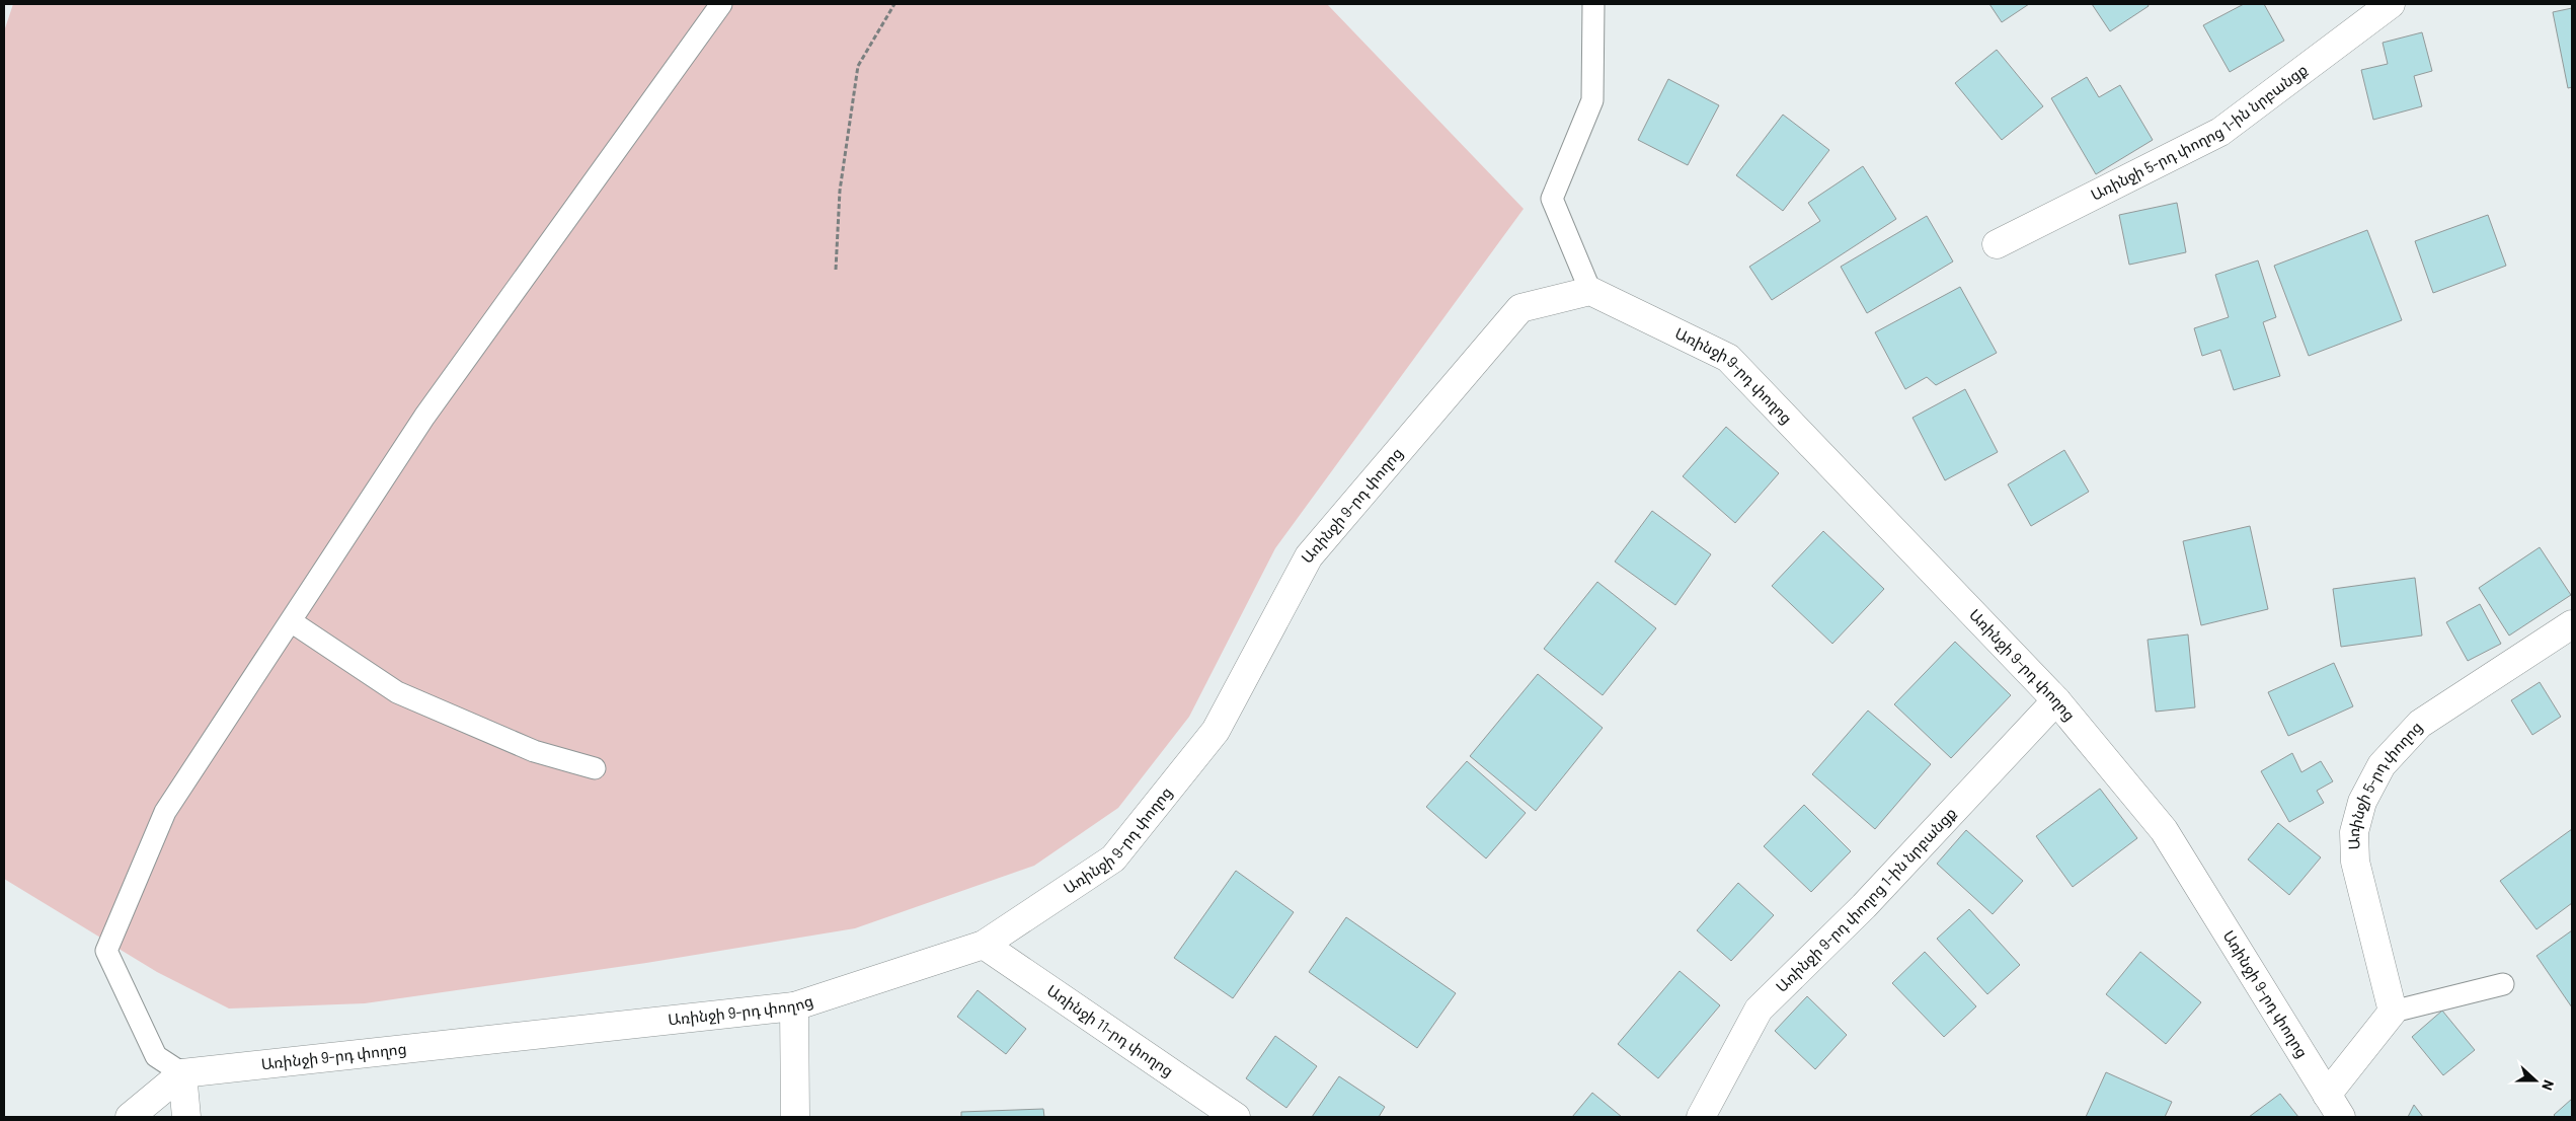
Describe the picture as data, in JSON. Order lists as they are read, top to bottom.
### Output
{
  "streets": {
    "street": [
      "Առինջի 5-րդ փողոց 1-ին նրբանցք",
      "Առինջի 9-րդ փողոց",
      "Առինջի 5-րդ փողոց",
      "Առինջի 9-րդ փողոց 1-ին նրբանցք",
      "Առինջի 11-րդ փողոց"
    ]
  },
  "crossings": [
    ["Առինջի 9-րդ փողոց", "Առինջի 9-րդ փողոց 1-ին նրբանցք"],
    ["Առինջի 9-րդ փողոց", "Առինջի 11-րդ փողոց"]
  ],
  "north": "right"
}
